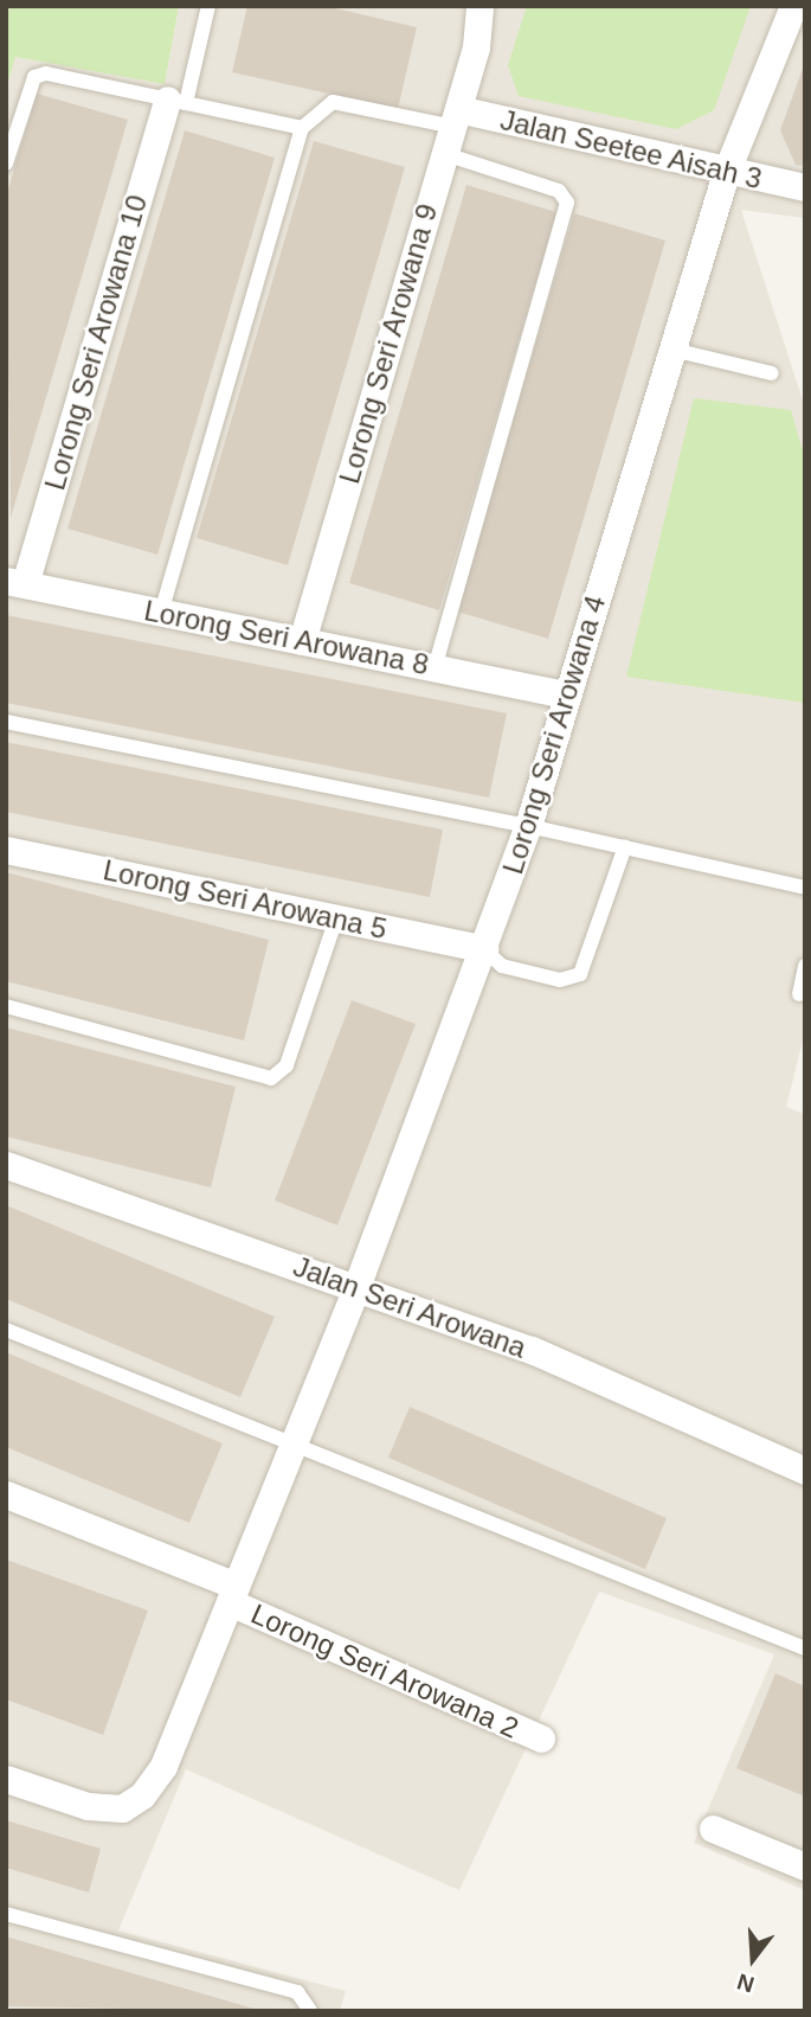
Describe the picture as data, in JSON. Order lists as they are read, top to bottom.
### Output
{
  "streets": {
    "street": [
      "Jalan Seetee Aisah 3",
      "Lorong Seri Arowana 10",
      "Lorong Seri Arowana 9",
      "Lorong Seri Arowana 8",
      "Lorong Seri Arowana 4",
      "Lorong Seri Arowana 5",
      "Jalan Seri Arowana",
      "Lorong Seri Arowana 2"
    ]
  },
  "crossings": [
    ["Jalan Seetee Aisah 3", "Lorong Seri Arowana 9"],
    ["Jalan Seetee Aisah 3", "Lorong Seri Arowana 4"],
    ["Lorong Seri Arowana 10", "Lorong Seri Arowana 8"],
    ["Lorong Seri Arowana 9", "Lorong Seri Arowana 8"],
    ["Lorong Seri Arowana 8", "Lorong Seri Arowana 4"],
    ["Lorong Seri Arowana 4", "Lorong Seri Arowana 5"],
    ["Lorong Seri Arowana 4", "Jalan Seri Arowana"],
    ["Lorong Seri Arowana 4", "Lorong Seri Arowana 2"]
  ],
  "north": "bottom"
}
